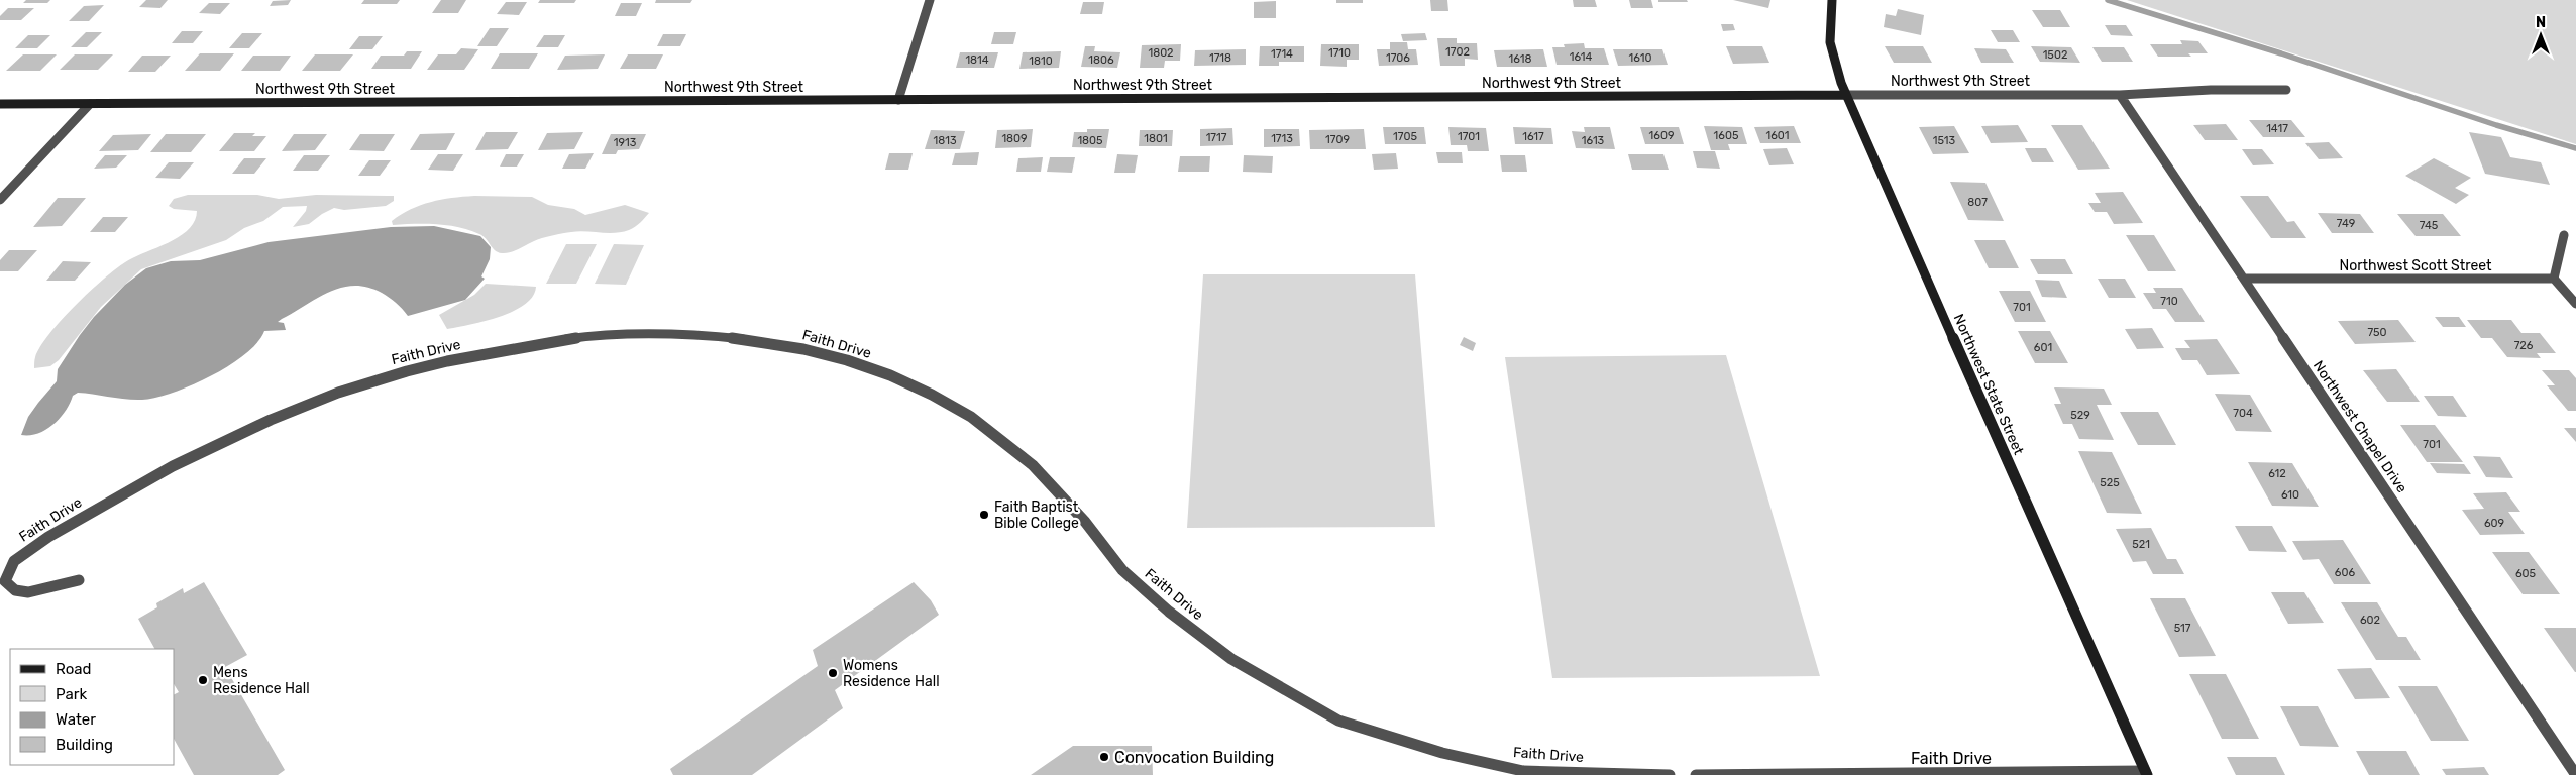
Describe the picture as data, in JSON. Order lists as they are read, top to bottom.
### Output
{
  "streets": {
    "street": [
      "Northwest 9th Street",
      "Northwest Scott Street",
      "Faith Drive",
      "Northwest State Street",
      "Northwest Chapel Drive"
    ]
  },
  "crossings": [
    ["Northwest 9th Street", "Northwest State Street"],
    ["Northwest 9th Street", "Northwest Chapel Drive"],
    ["Northwest Scott Street", "Northwest Chapel Drive"],
    ["Faith Drive", "Northwest State Street"]
  ],
  "places": [
    "Faith Baptist Bible College",
    "Womens Residence Hall",
    "Mens Residence Hall",
    "Convocation Building"
  ],
  "house_numbers": [
    "1702",
    "1802",
    "1710",
    "1714",
    "1502",
    "1614",
    "1718",
    "1706",
    "1610",
    "1618",
    "1814",
    "1806",
    "1810",
    "1417",
    "1609",
    "1605",
    "1601",
    "1705",
    "1701",
    "1617",
    "1717",
    "1809",
    "1801",
    "1713",
    "1709",
    "1813",
    "1805",
    "1613",
    "1513",
    "1913",
    "807",
    "749",
    "745",
    "710",
    "701",
    "750",
    "726",
    "601",
    "704",
    "529",
    "701",
    "612",
    "525",
    "610",
    "609",
    "521",
    "606",
    "605",
    "602",
    "517"
  ],
  "legend": [
    "Road",
    "Park",
    "Water",
    "Building"
  ],
  "north": "top"
}
